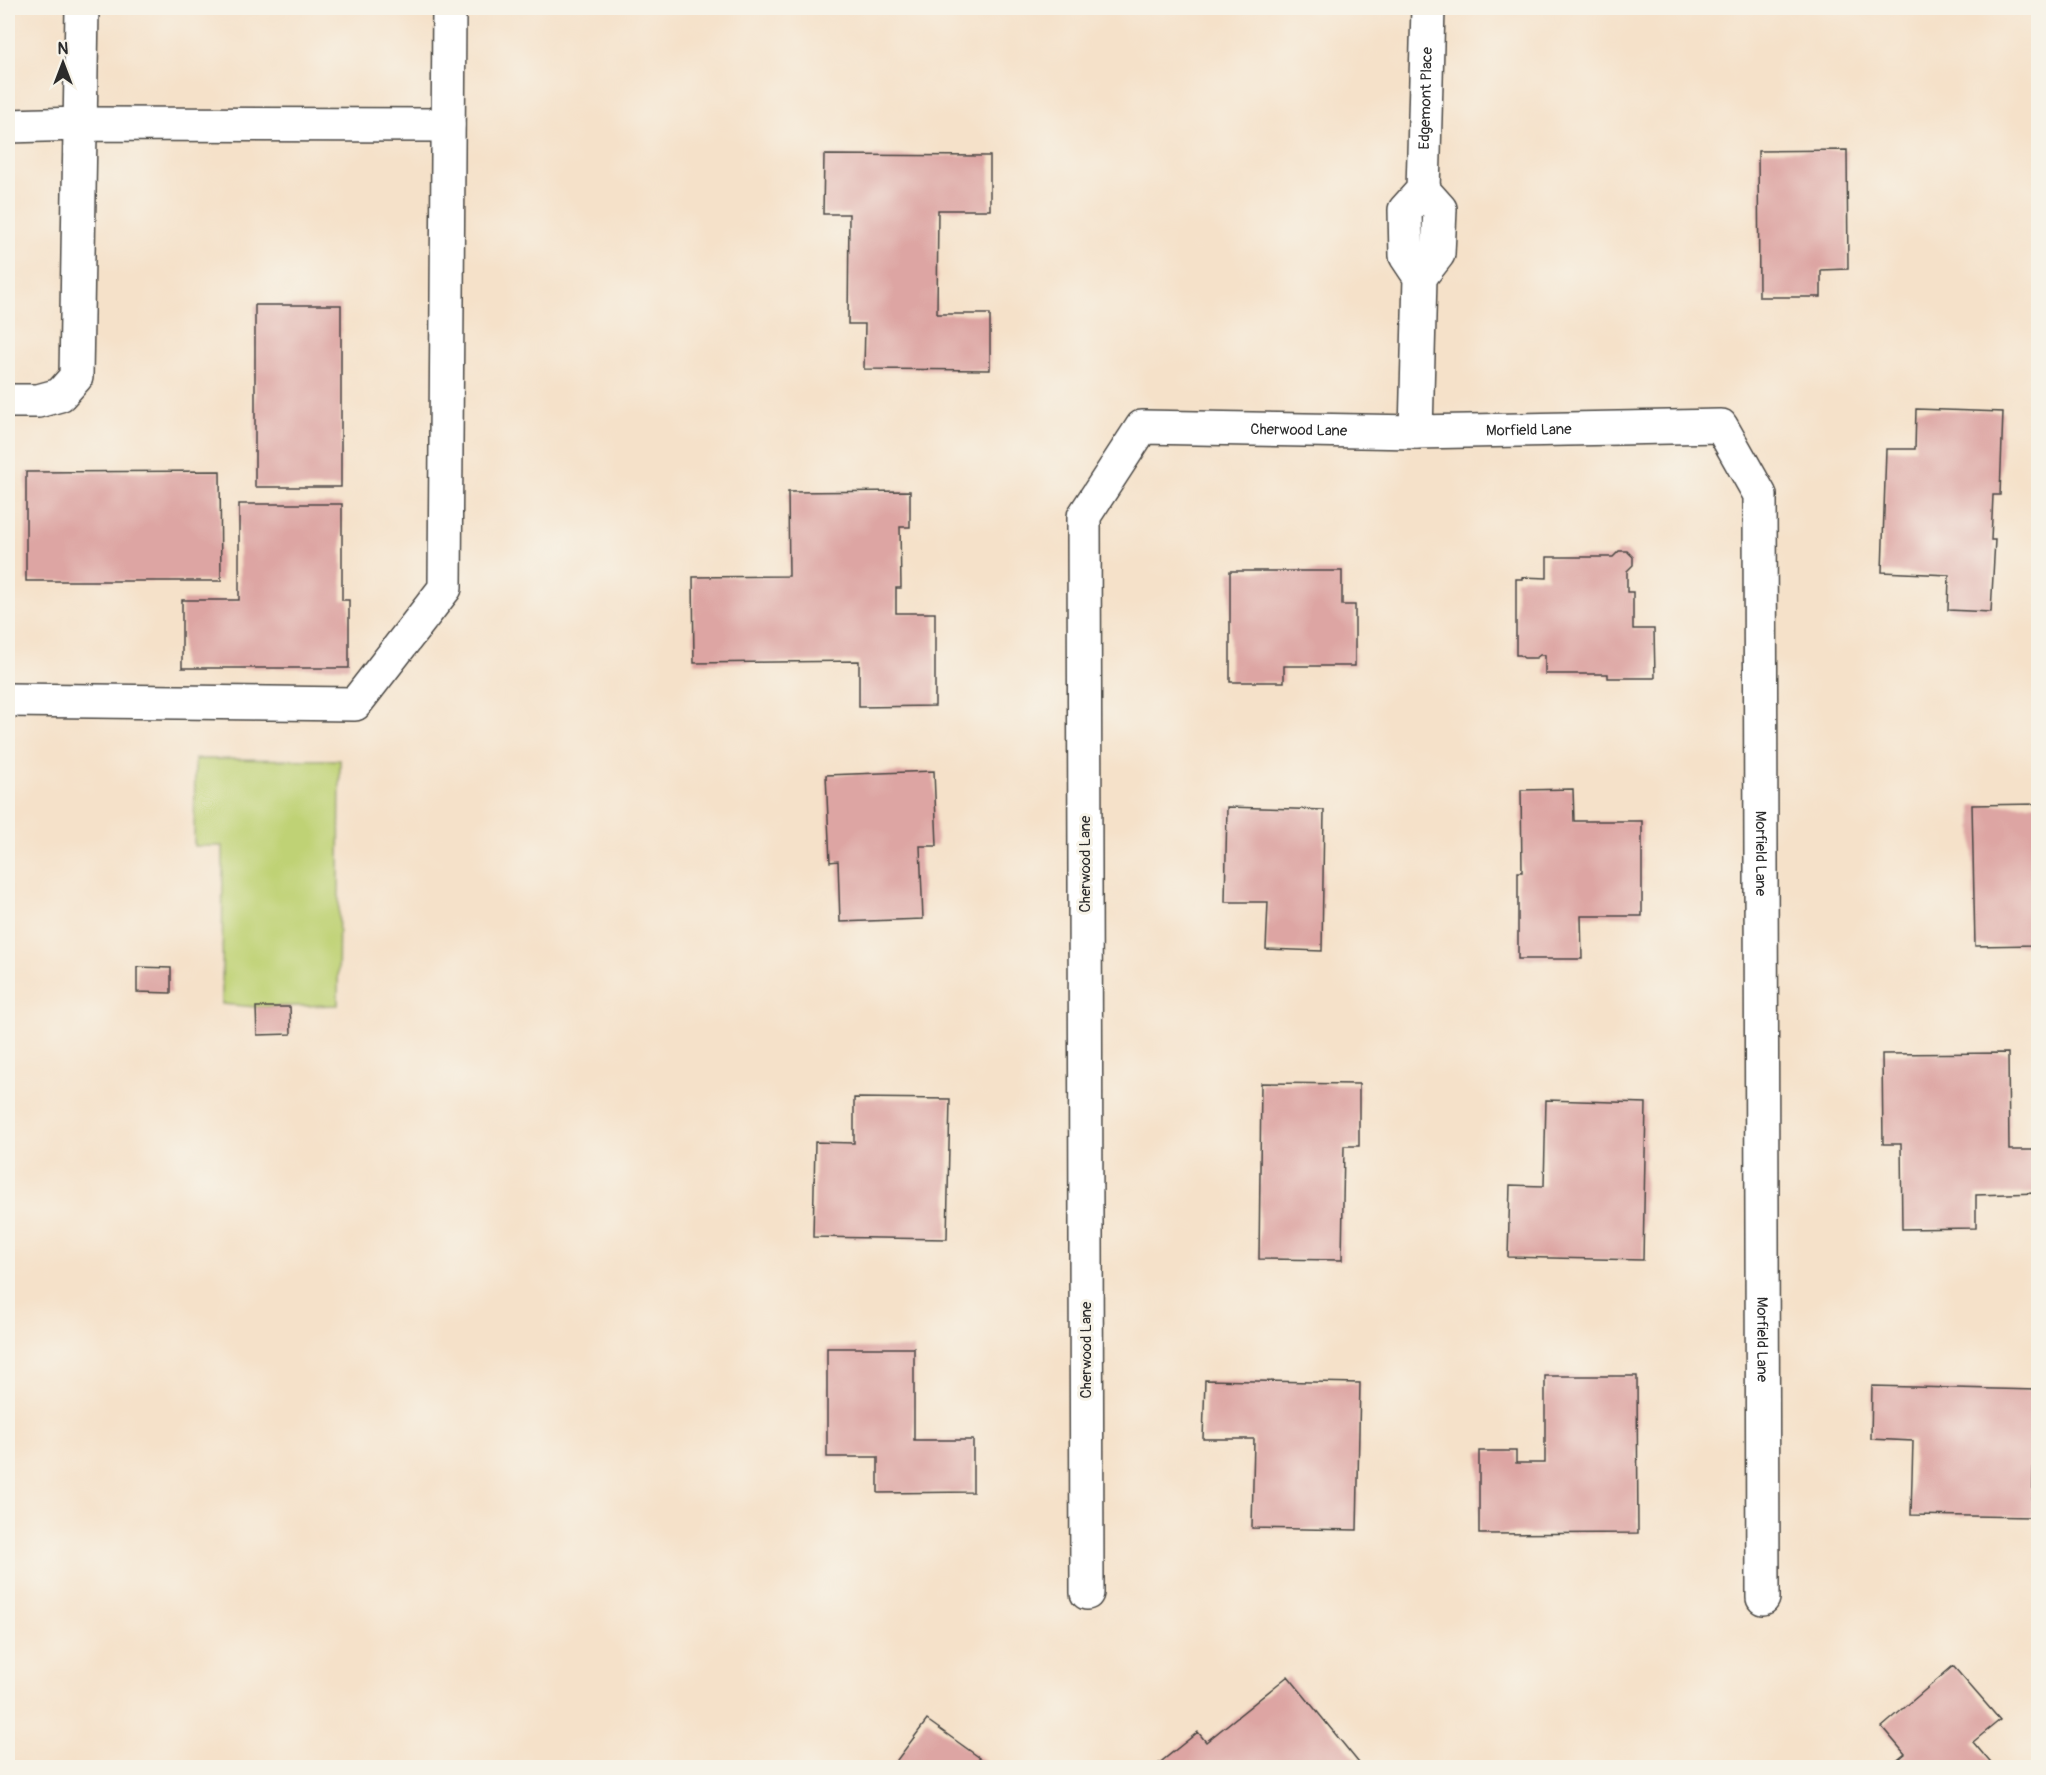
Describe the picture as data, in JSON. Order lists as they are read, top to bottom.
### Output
{
  "streets": {
    "street": ["Edgemont Place", "Cherwood Lane", "Morfield Lane"]
  },
  "crossings": [
    ["Edgemont Place", "Cherwood Lane"],
    ["Edgemont Place", "Morfield Lane"],
    ["Cherwood Lane", "Morfield Lane"]
  ],
  "north": "top"
}
